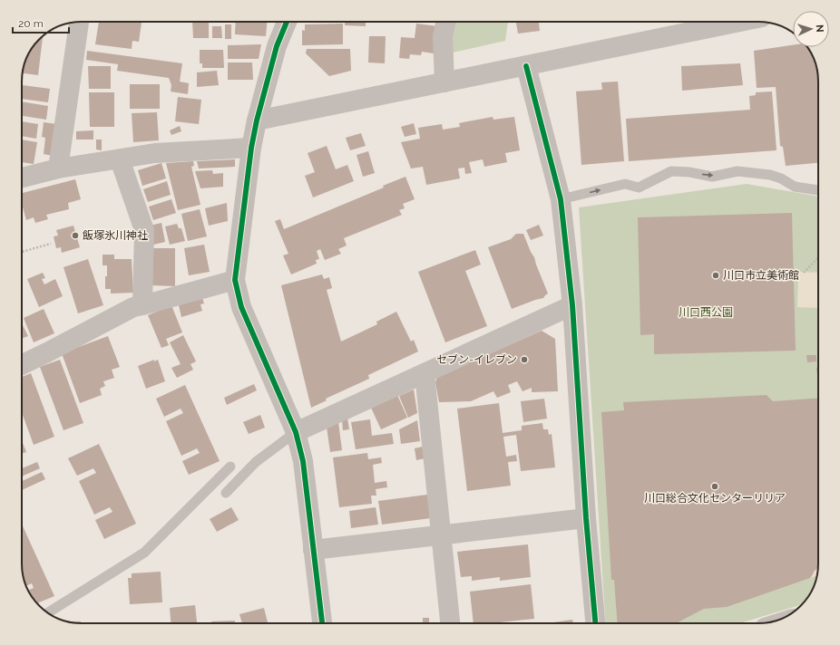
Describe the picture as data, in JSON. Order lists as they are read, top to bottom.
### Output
{
  "parks": ["川口西公園"],
  "places": [
    "飯塚氷川神社",
    "川口市立美術館",
    "セブン-イレブン",
    "川口総合文化センターリリア"
  ],
  "scale_bar": "20 m",
  "north": "right"
}
